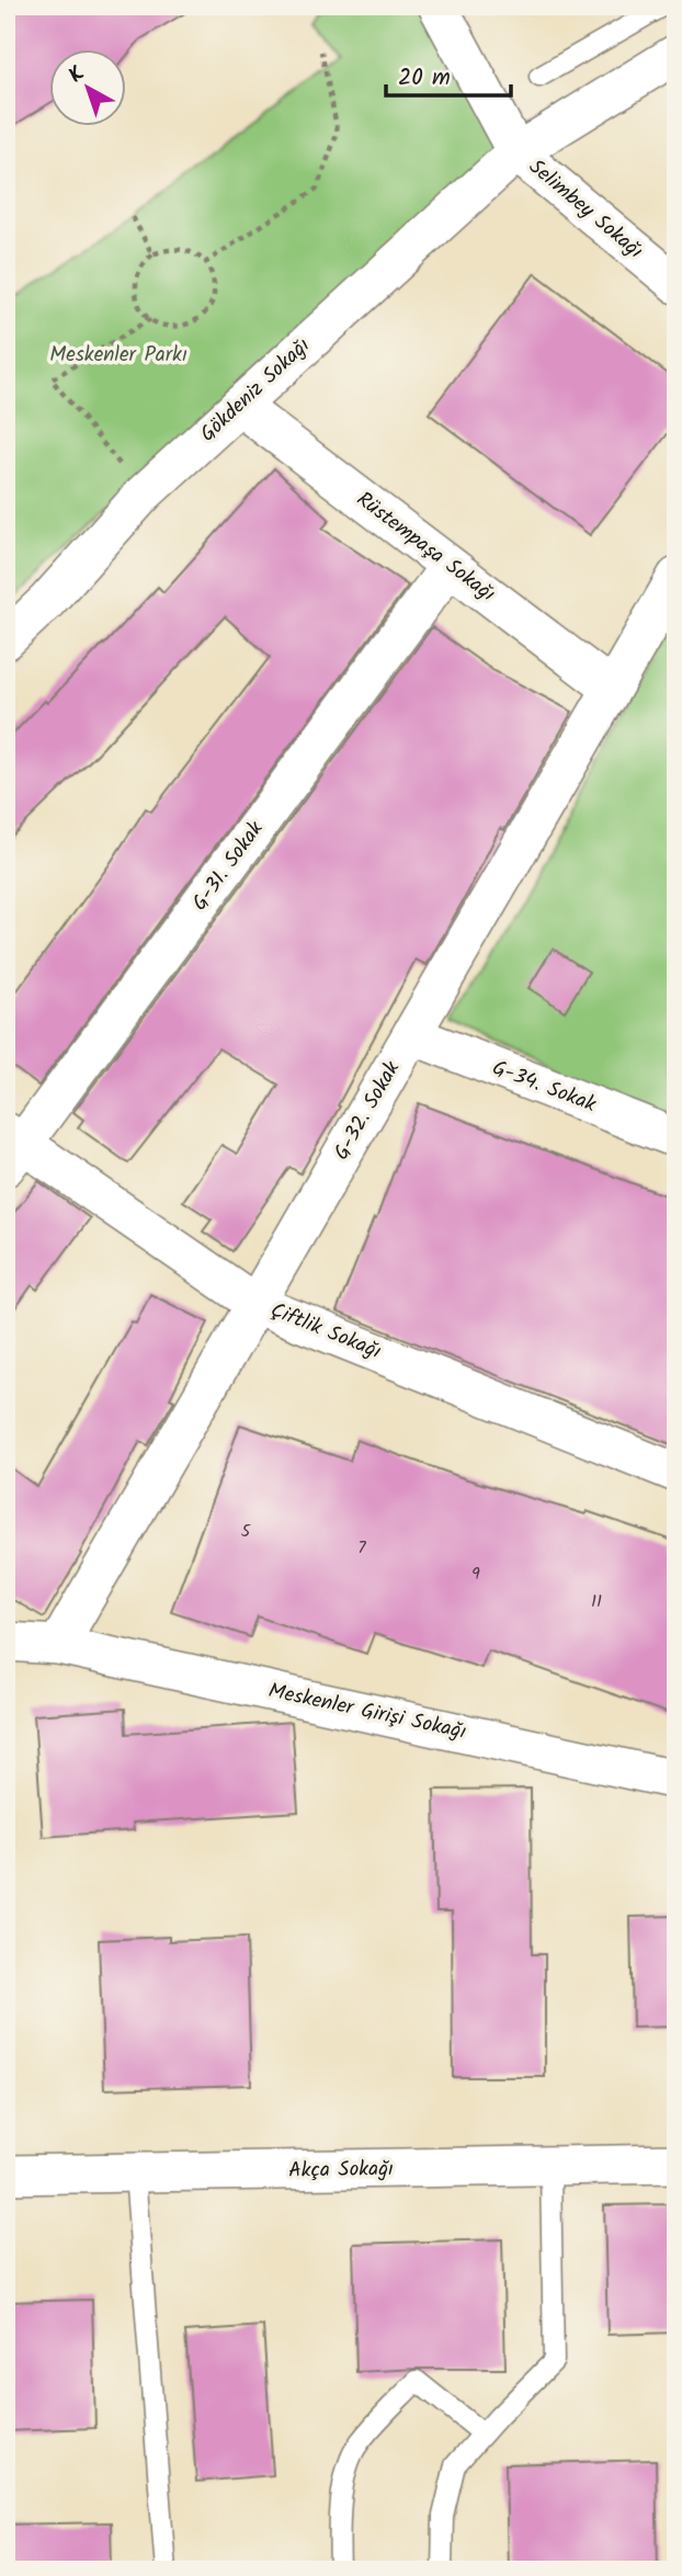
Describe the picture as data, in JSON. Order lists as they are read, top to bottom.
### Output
{
  "streets": {
    "street": [
      "Selimbey Sokağı",
      "Gökdeniz Sokağı",
      "Rüstempaşa Sokağı",
      "G-31. Sokak",
      "G-34. Sokak",
      "G-32. Sokak",
      "Çiftlik Sokağı",
      "Meskenler Girişi Sokağı",
      "Akça Sokağı"
    ]
  },
  "crossings": [
    ["Selimbey Sokağı", "Gökdeniz Sokağı"],
    ["Gökdeniz Sokağı", "Rüstempaşa Sokağı"],
    ["Rüstempaşa Sokağı", "G-31. Sokak"],
    ["Rüstempaşa Sokağı", "G-32. Sokak"],
    ["G-31. Sokak", "Çiftlik Sokağı"],
    ["G-34. Sokak", "G-32. Sokak"],
    ["G-32. Sokak", "Çiftlik Sokağı"],
    ["G-32. Sokak", "Meskenler Girişi Sokağı"]
  ],
  "parks": ["Meskenler Parkı"],
  "house_numbers": [
    "5",
    "7",
    "9",
    "11"
  ],
  "scale_bar": "20 m",
  "north": "top left"
}
